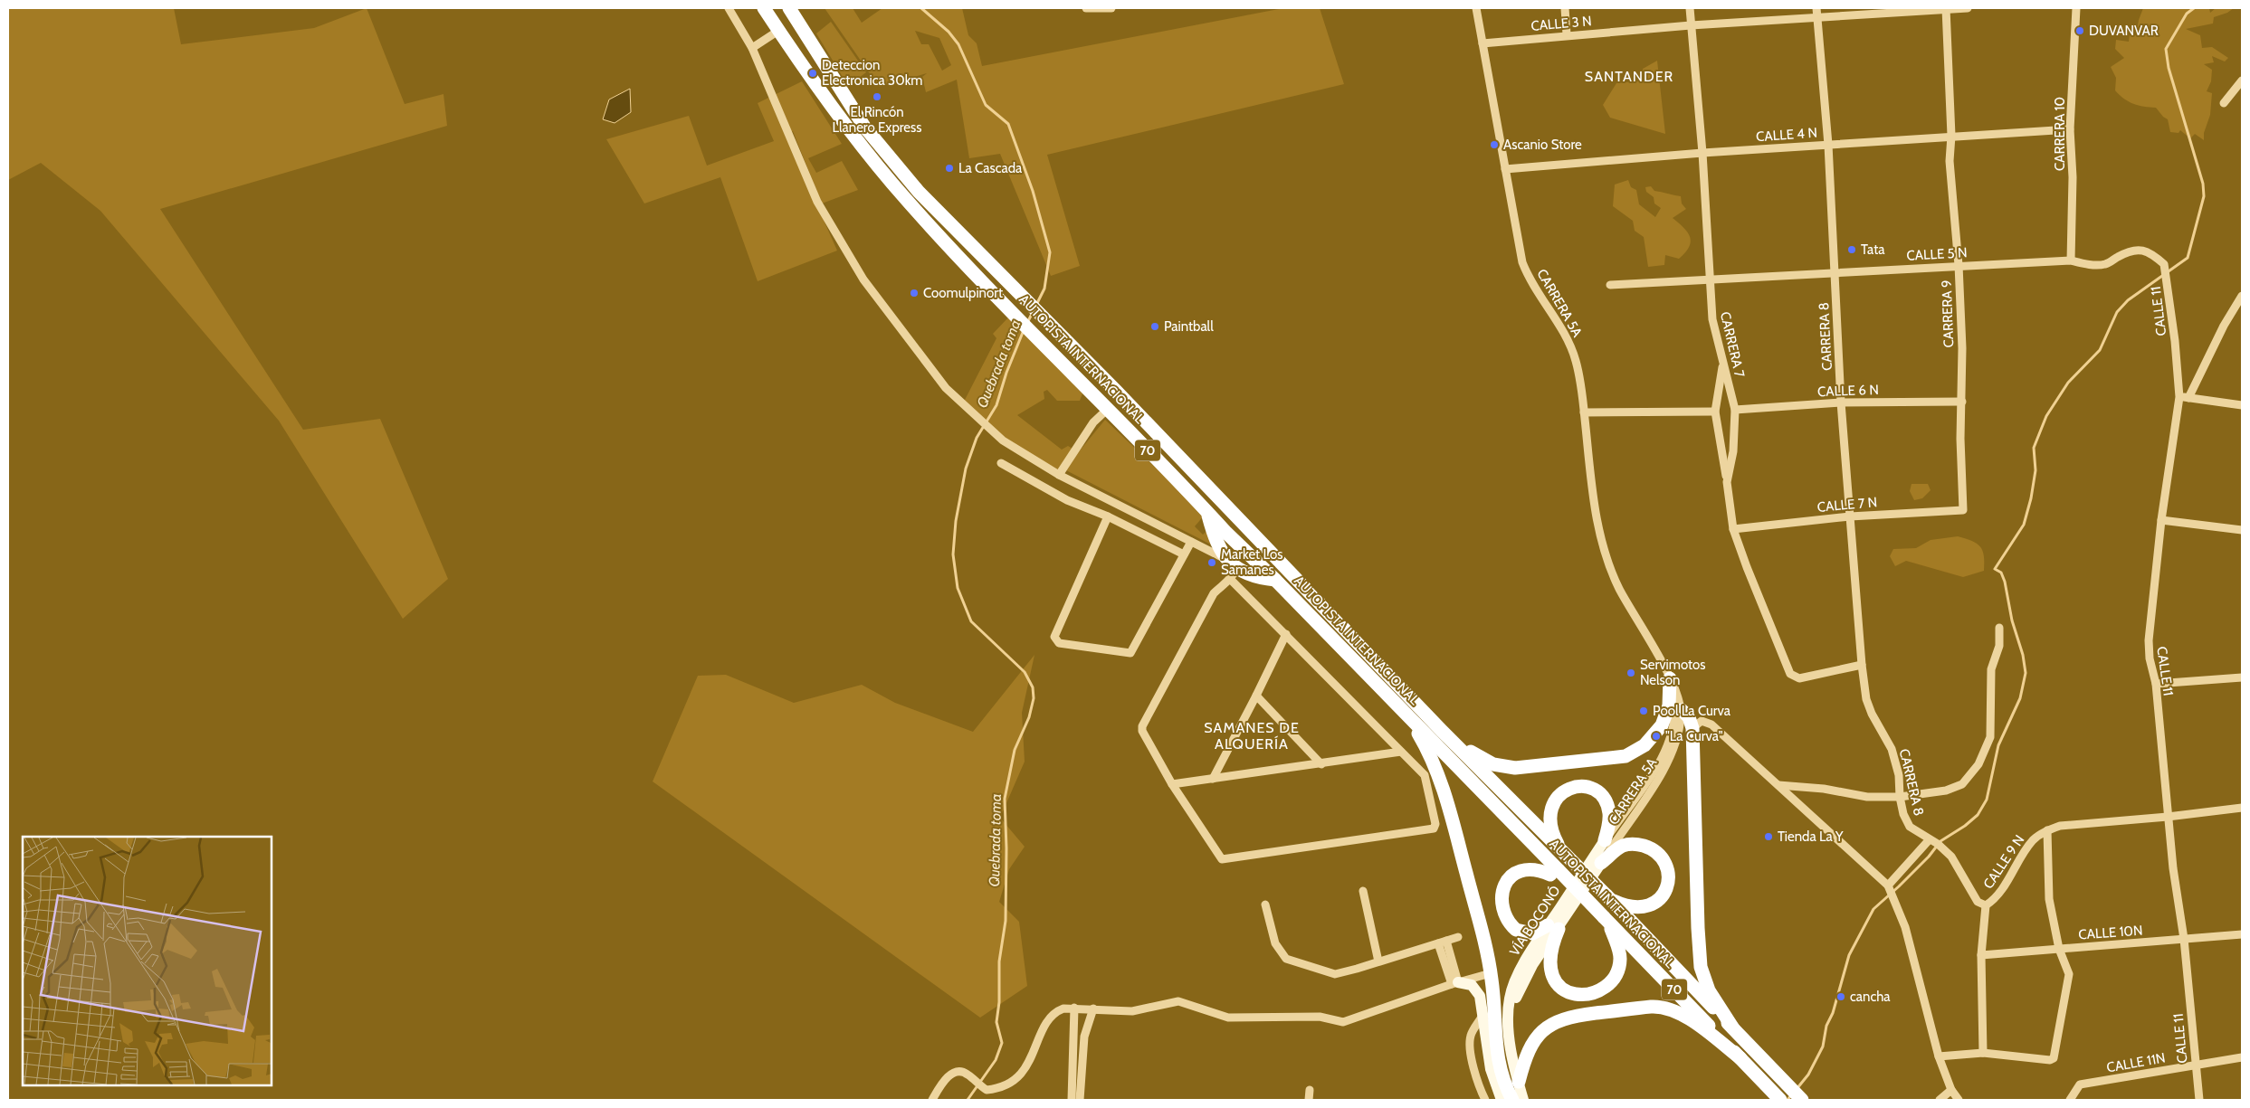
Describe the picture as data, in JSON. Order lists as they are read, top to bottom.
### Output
{
  "streets": {
    "highway": ["AUTOPISTA INTERNACIONAL", "70"],
    "main road": ["VÍA BOCONÓ"],
    "street": [
      "CALLE 3 N",
      "CARRERA 10",
      "CALLE 4 N",
      "CALLE 5 N",
      "CARRERA 5A",
      "CALLE 11",
      "CARRERA 9",
      "CARRERA 8",
      "CARRERA 7",
      "CALLE 6 N",
      "CALLE 7 N",
      "CALLE 9 N",
      "CALLE 10N",
      "CALLE 11N"
    ]
  },
  "crossings": [
    ["CALLE 3 N", "CARRERA 5A"],
    ["CALLE 3 N", "CARRERA 9"],
    ["CALLE 3 N", "CARRERA 8"],
    ["CALLE 3 N", "CARRERA 7"],
    ["CARRERA 10", "CALLE 4 N"],
    ["CARRERA 10", "CALLE 5 N"],
    ["CALLE 4 N", "CARRERA 5A"],
    ["CALLE 4 N", "CARRERA 9"],
    ["CALLE 4 N", "CARRERA 8"],
    ["CALLE 4 N", "CARRERA 7"],
    ["CALLE 5 N", "CALLE 11"],
    ["CALLE 5 N", "CARRERA 9"],
    ["CALLE 5 N", "CARRERA 8"],
    ["CALLE 5 N", "CARRERA 7"],
    ["CARRERA 5A", "VÍA BOCONÓ"],
    ["CALLE 11", "CALLE 9 N"],
    ["CALLE 11", "CALLE 10N"],
    ["CALLE 11", "CALLE 11N"],
    ["CARRERA 9", "CALLE 6 N"],
    ["CARRERA 9", "CALLE 7 N"],
    ["CARRERA 8", "CARRERA 7"],
    ["CARRERA 8", "CALLE 6 N"],
    ["CARRERA 8", "CALLE 7 N"],
    ["CARRERA 8", "CALLE 9 N"],
    ["CARRERA 7", "CALLE 6 N"],
    ["CARRERA 7", "CALLE 7 N"],
    ["CALLE 9 N", "CALLE 10N"]
  ],
  "districts": ["SANTANDER", "SAMANES DE ALQUERÍA"],
  "water": ["Quebrada toma"],
  "places": [
    "DUVANVAR",
    "Deteccion Electronica 30km",
    "El Rincón Llanero Express",
    "Ascanio Store",
    "La Cascada",
    "Tata",
    "Coomulpinort",
    "Paintball",
    "Market Los Samanes",
    "Servimotos Nelson",
    "Pool La Curva",
    "\"La Curva\"",
    "Tienda La Y",
    "cancha"
  ]
}
